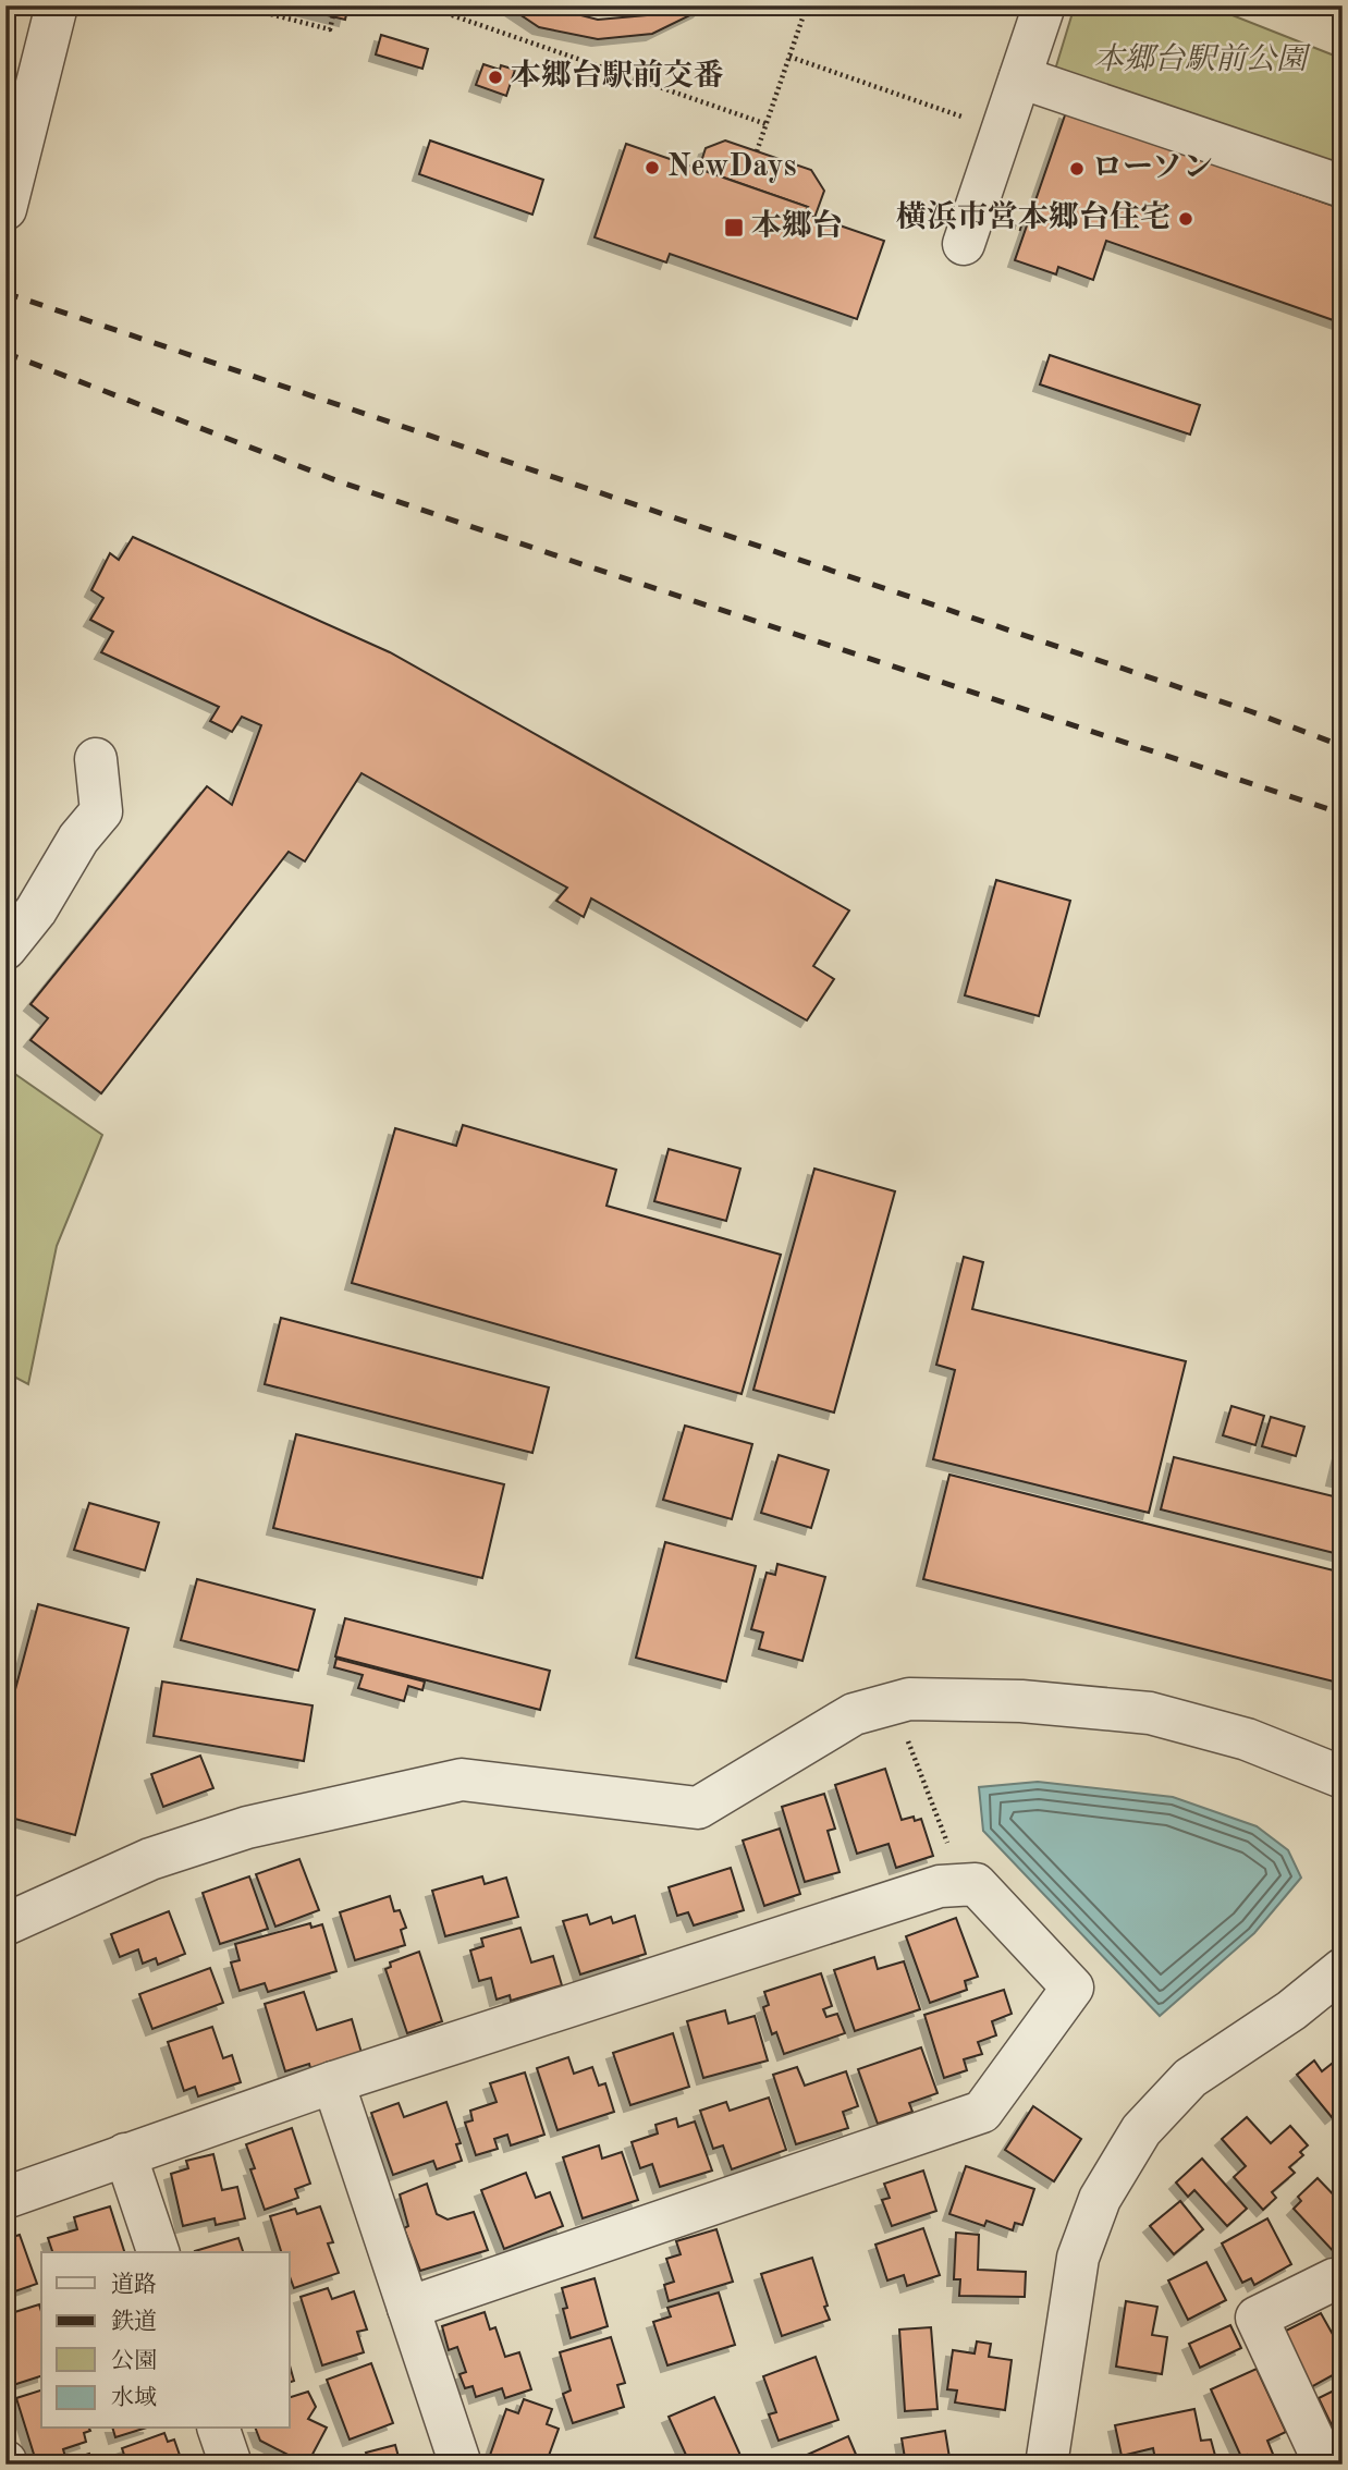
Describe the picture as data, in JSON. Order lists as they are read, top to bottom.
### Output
{
  "parks": ["本郷台駅前公園"],
  "places": {
    "other": [
      "本郷台駅前交番",
      "NewDays",
      "ローソン",
      "横浜市営本郷台住宅"
    ],
    "transit": ["本郷台"]
  },
  "legend": [
    "道路",
    "鉄道",
    "公園",
    "水域"
  ]
}
